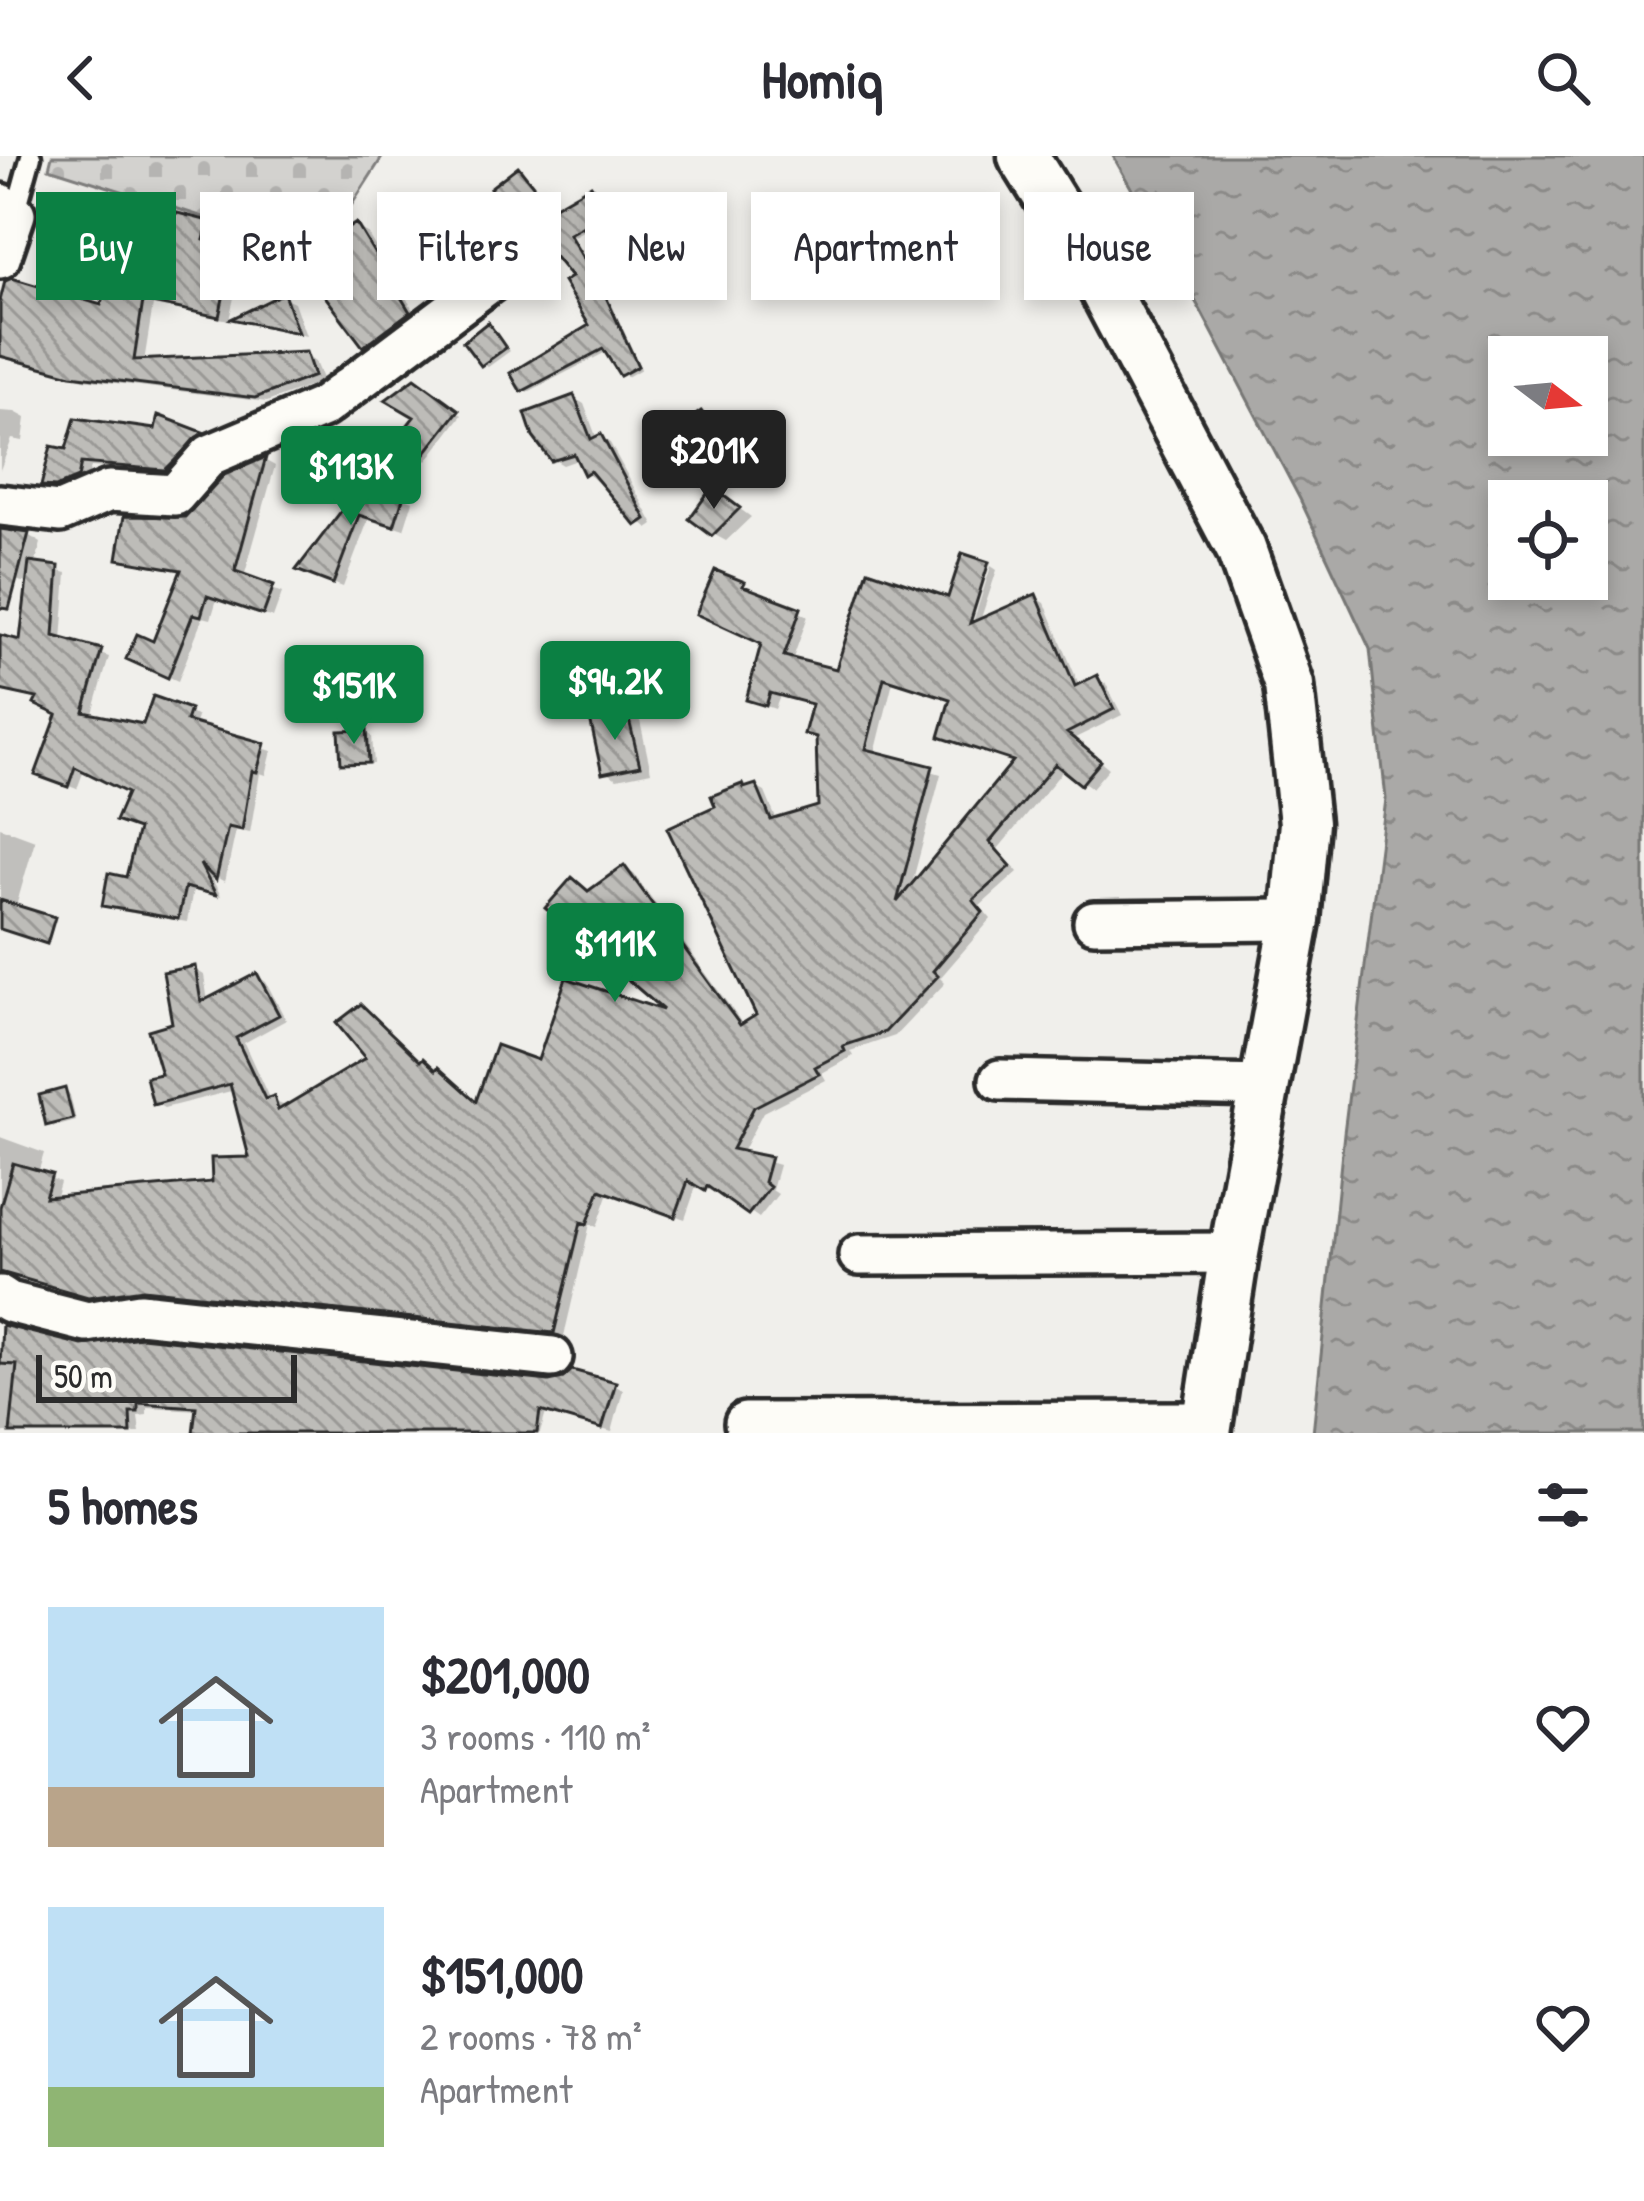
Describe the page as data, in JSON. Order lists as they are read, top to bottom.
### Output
{
  "scale_bar": "50 m",
  "north": "right",
  "page": {
    "header": "Homiq",
    "chip": [
      "Buy",
      "Rent",
      "Filters",
      "New",
      "Apartment",
      "House"
    ],
    "price": [
      "$201K",
      "$113K",
      "$94.2K",
      "$151K",
      "$111K"
    ],
    "scale": "50 m",
    "heading": "5 homes",
    "list": [
      {
        "name": "$201,000",
        "note": "3 rooms · 110 m² · Apartment"
      },
      {
        "name": "$151,000",
        "note": "2 rooms · 78 m² · Apartment"
      }
    ]
  }
}
